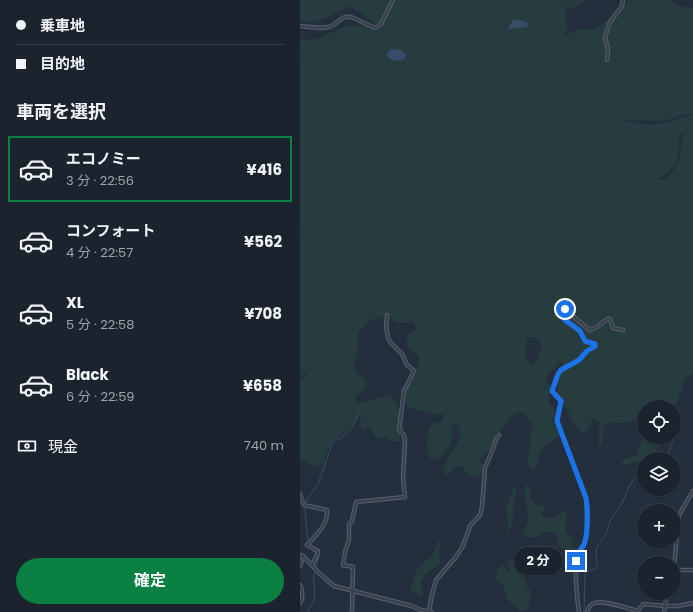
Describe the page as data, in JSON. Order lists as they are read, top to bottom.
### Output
{
  "page": {
    "banner": ["乗車地", "目的地"],
    "heading": "車両を選択",
    "list": [
      {
        "name": "エコノミー",
        "note": "3 分 · 22:56",
        "value": "¥416"
      },
      {
        "name": "コンフォート",
        "note": "4 分 · 22:57",
        "value": "¥562"
      },
      {
        "name": "XL",
        "note": "5 分 · 22:58",
        "value": "¥708"
      },
      {
        "name": "Black",
        "note": "6 分 · 22:59",
        "value": "¥658"
      }
    ],
    "map_buttons": ["+", "−"],
    "pay": ["現金", "740 m"],
    "bubble": "2 分",
    "buttons": "確定"
  }
}
